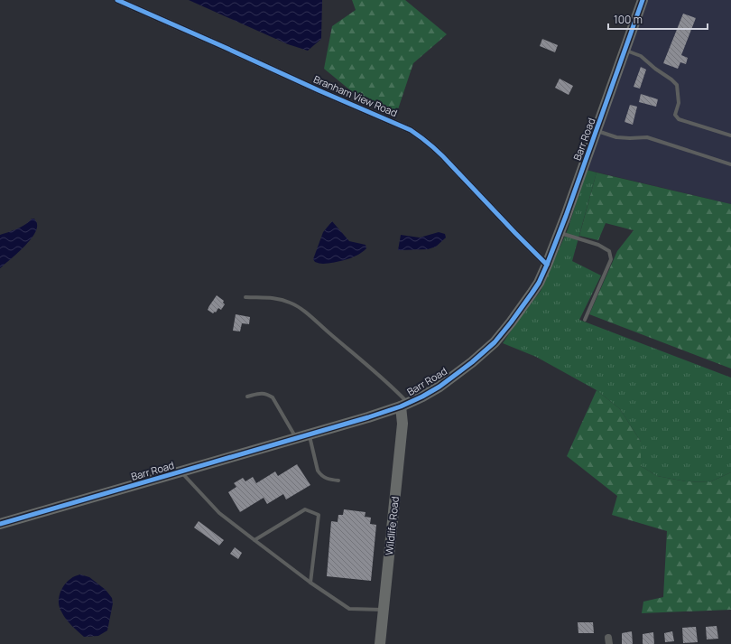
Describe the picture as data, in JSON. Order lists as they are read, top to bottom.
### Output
{
  "streets": {
    "street": ["Branham View Road", "Barr Road", "Wildlife Road"]
  },
  "crossings": [
    ["Branham View Road", "Barr Road"],
    ["Barr Road", "Wildlife Road"]
  ],
  "scale_bar": "100 m"
}
